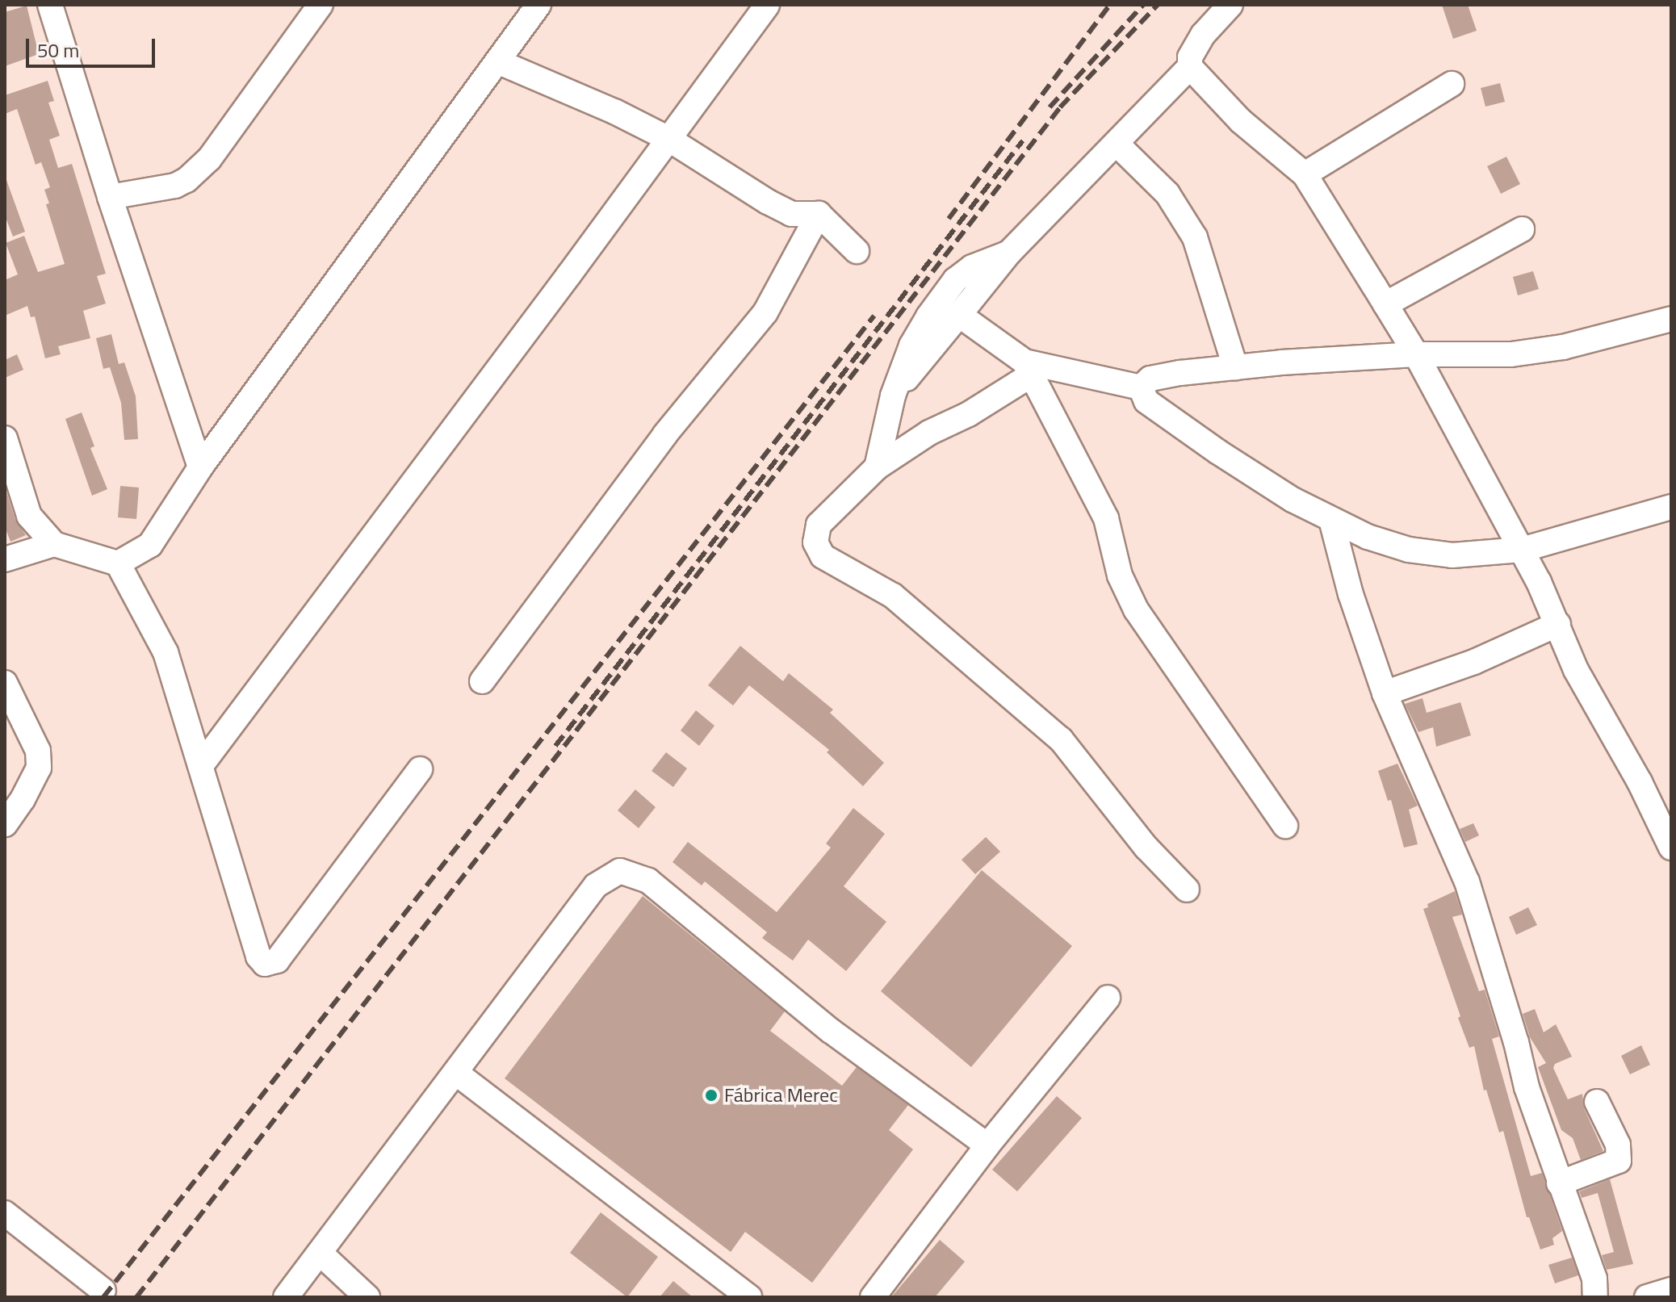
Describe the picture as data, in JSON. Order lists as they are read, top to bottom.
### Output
{
  "places": ["Fábrica Merec"],
  "scale_bar": "50 m"
}
